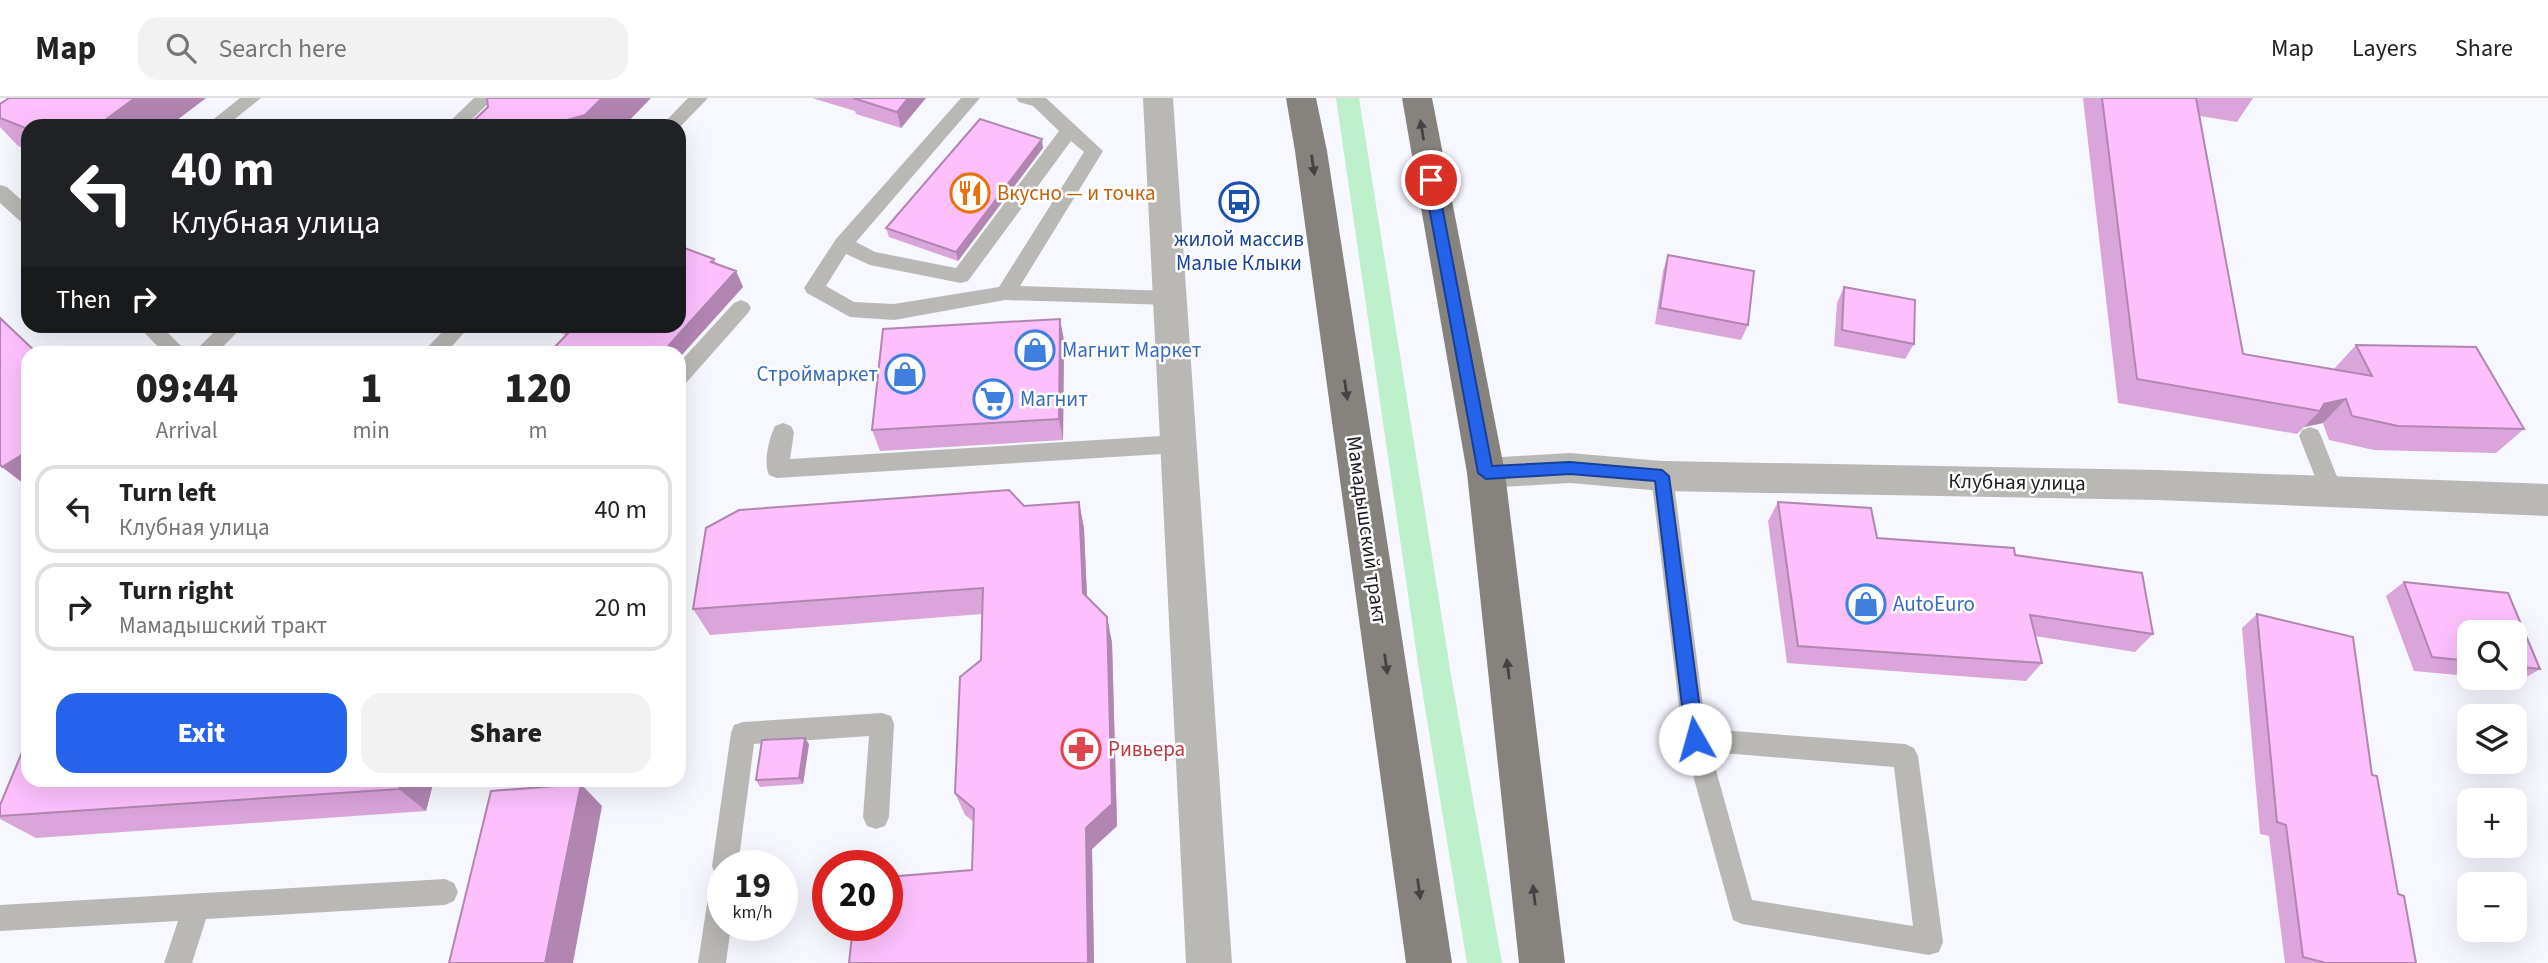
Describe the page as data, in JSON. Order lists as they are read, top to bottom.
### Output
{
  "streets": {
    "main road": ["Мамадышский тракт"],
    "street": ["Клубная улица"]
  },
  "places": {
    "restaurant": ["Вкусно — и точка"],
    "bus stop": ["жилой массив Малые Клыки"],
    "shop": ["Магнит Маркет", "Строймаркет", "AutoEuro"],
    "supermarket": ["Магнит"],
    "pharmacy": ["Ривьера"]
  },
  "page": {
    "header": "Map",
    "search": "Search here",
    "nav": ["Map", "Layers", "Share"],
    "turn": ["40 m", "Клубная улица"],
    "then": "Then",
    "eta": [
      "09:44",
      "Arrival",
      "1",
      "min",
      "120",
      "m"
    ],
    "list": [
      {
        "name": "Turn left",
        "note": "Клубная улица",
        "value": "40 m"
      },
      {
        "name": "Turn right",
        "note": "Мамадышский тракт",
        "value": "20 m"
      }
    ],
    "map_buttons": ["+", "−"],
    "buttons": ["Exit", "Share"],
    "speed": "19 km/h",
    "limit": "20"
  }
}
